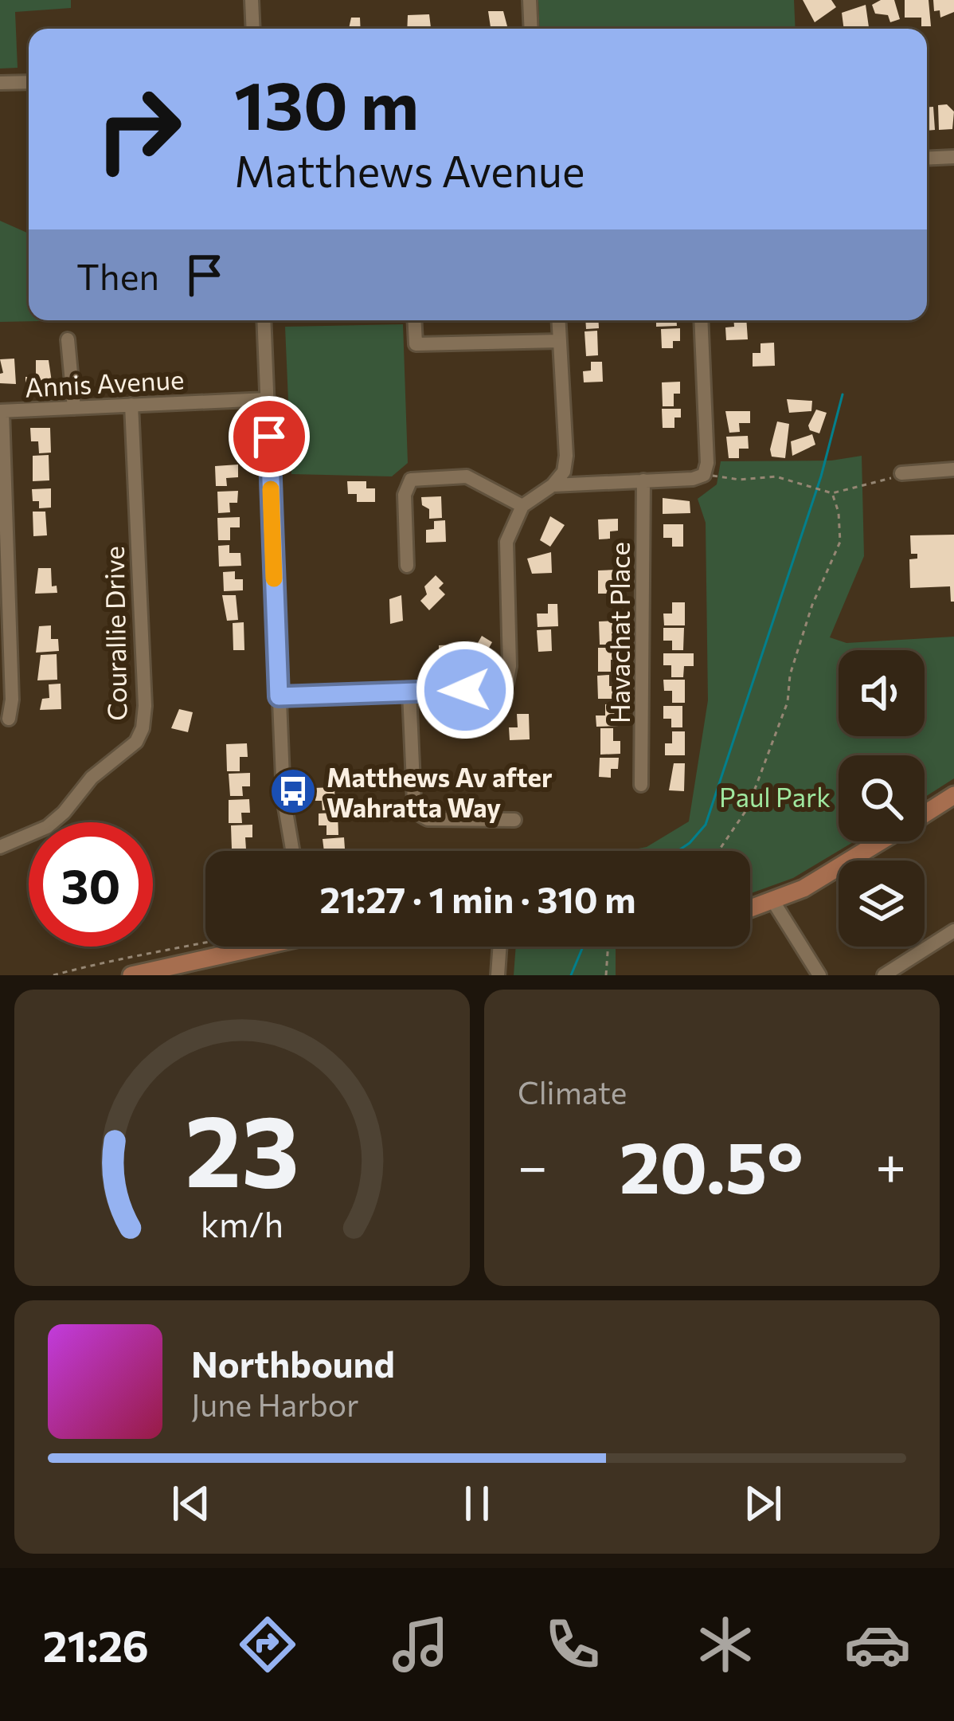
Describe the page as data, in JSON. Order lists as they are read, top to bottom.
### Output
{
  "streets": {
    "street": ["Annis Avenue", "Havachat Place", "Courallie Drive"]
  },
  "crossings": [
    ["Annis Avenue", "Courallie Drive"]
  ],
  "parks": ["Paul Park"],
  "places": {
    "bus stop": ["Matthews Av after Wahratta Way"]
  },
  "page": {
    "turn": ["130 m", "Matthews Avenue"],
    "then": "Then",
    "limit": "30",
    "trip": "21:27 · 1 min · 310 m",
    "tile": "Climate",
    "heat": ["−", "20.5°", "+"],
    "song": ["Northbound", "June Harbor"],
    "tabs": "21:26",
    "gauge": ["23", "km/h"]
  }
}
